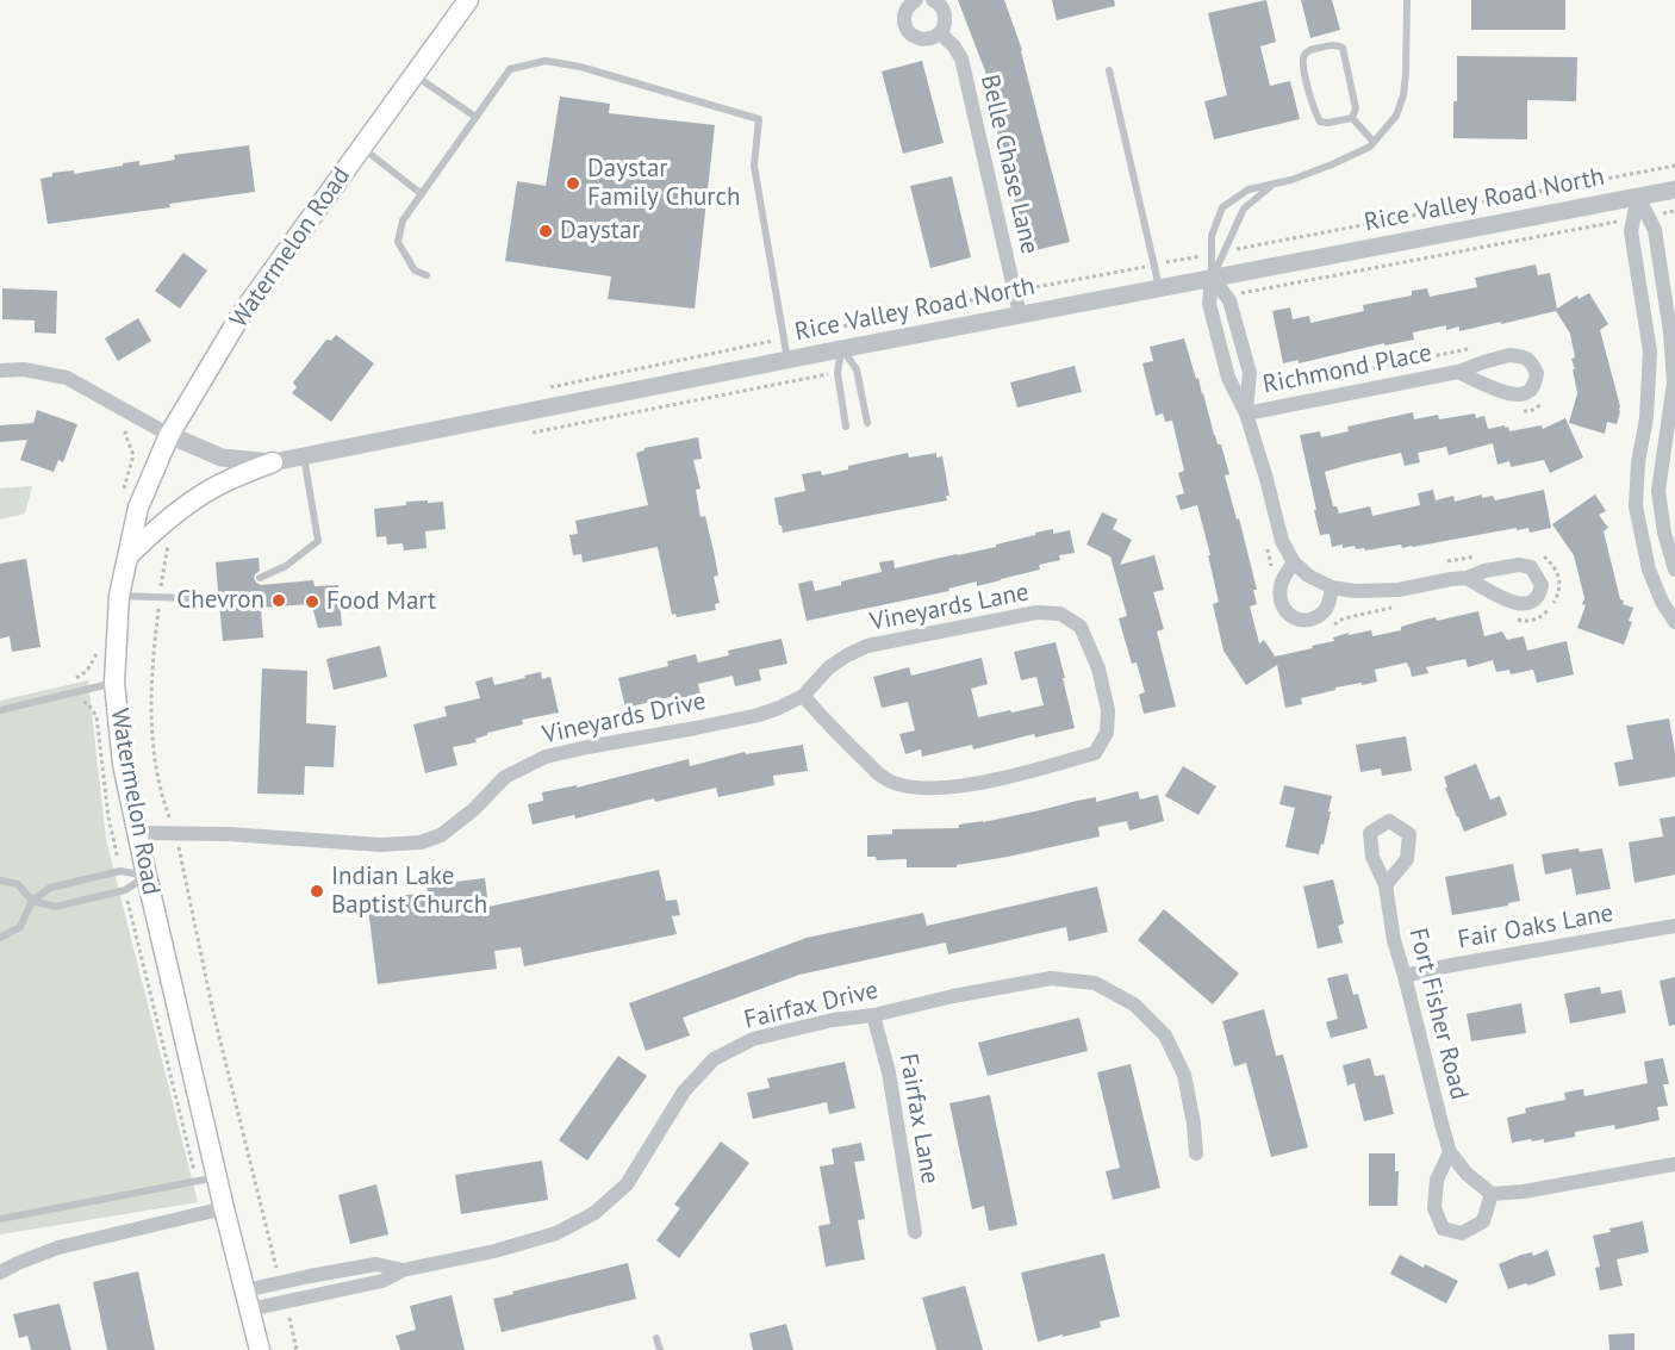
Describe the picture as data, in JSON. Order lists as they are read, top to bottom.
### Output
{
  "streets": {
    "main road": ["Watermelon Road"],
    "street": [
      "Belle Chase Lane",
      "Rice Valley Road North",
      "Richmond Place",
      "Vineyards Lane",
      "Vineyards Drive",
      "Fair Oaks Lane",
      "Fairfax Drive",
      "Fort Fisher Road",
      "Fairfax Lane"
    ]
  },
  "crossings": [
    ["Belle Chase Lane", "Rice Valley Road North"],
    ["Rice Valley Road North", "Watermelon Road"],
    ["Watermelon Road", "Vineyards Drive"],
    ["Watermelon Road", "Fairfax Drive"],
    ["Vineyards Lane", "Vineyards Drive"],
    ["Fair Oaks Lane", "Fort Fisher Road"],
    ["Fairfax Drive", "Fairfax Lane"]
  ],
  "places": [
    "Daystar Family Church",
    "Daystar",
    "Chevron",
    "Food Mart",
    "Indian Lake Baptist Church"
  ]
}
